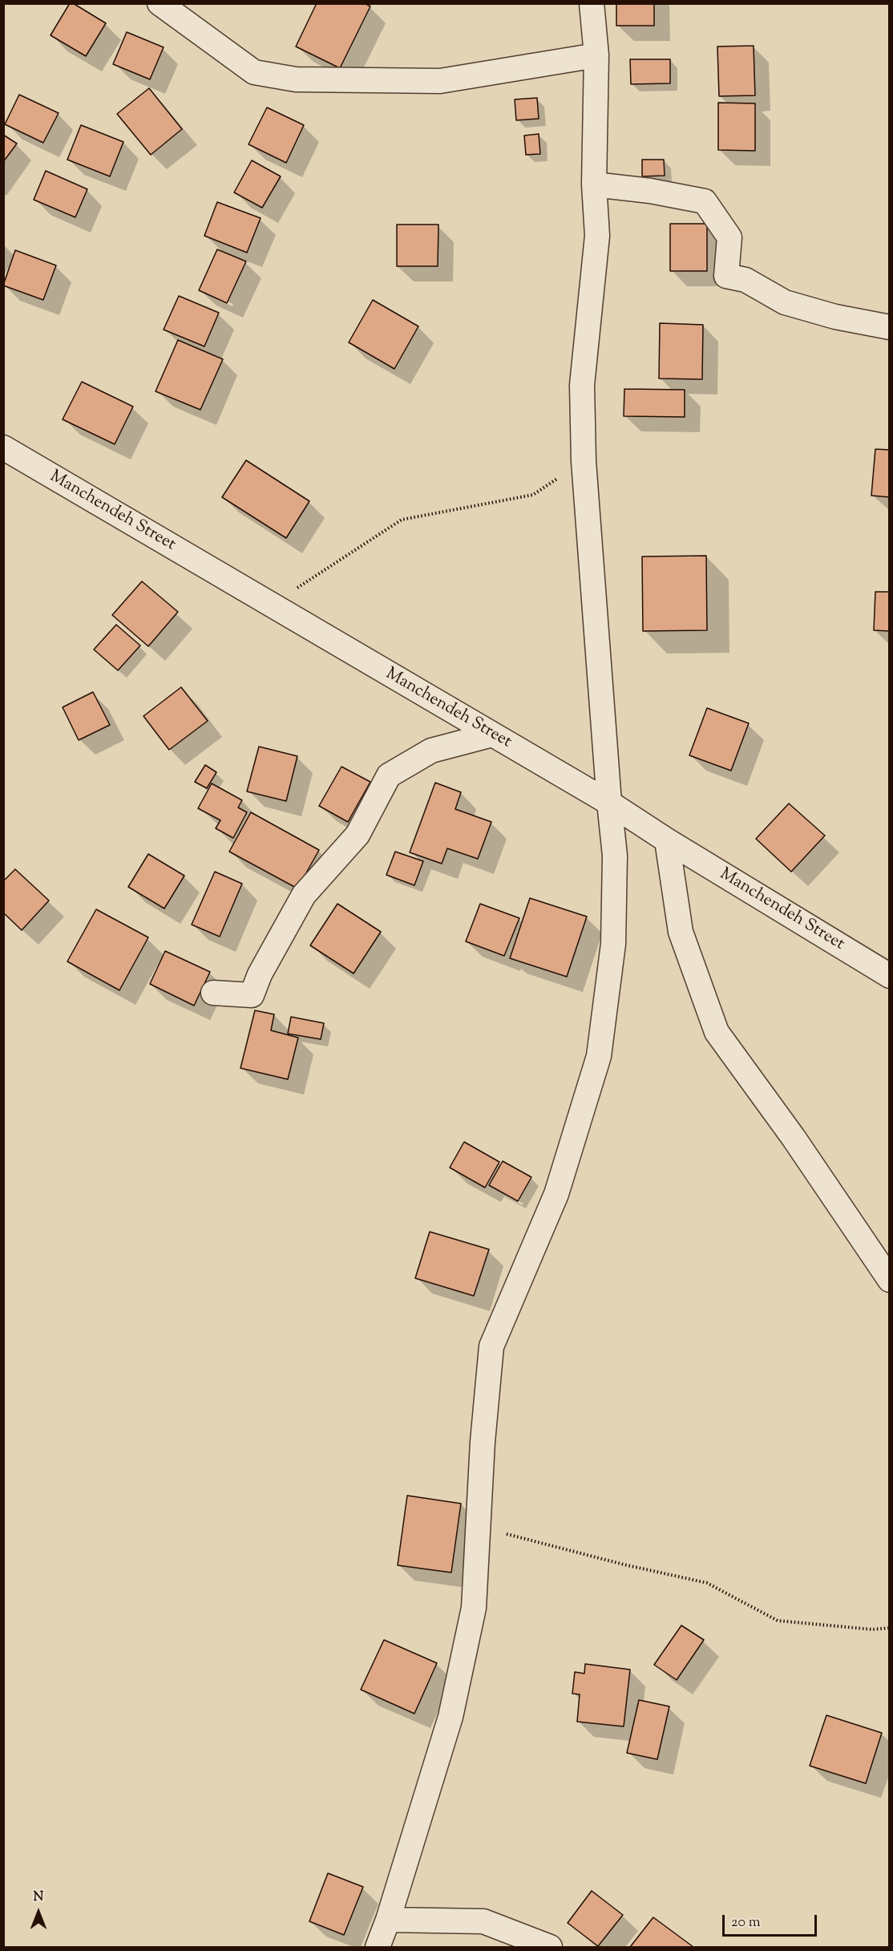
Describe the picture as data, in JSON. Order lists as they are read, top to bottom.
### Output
{
  "streets": {
    "street": ["Manchendeh Street"]
  },
  "scale_bar": "20 m",
  "north": "top"
}
